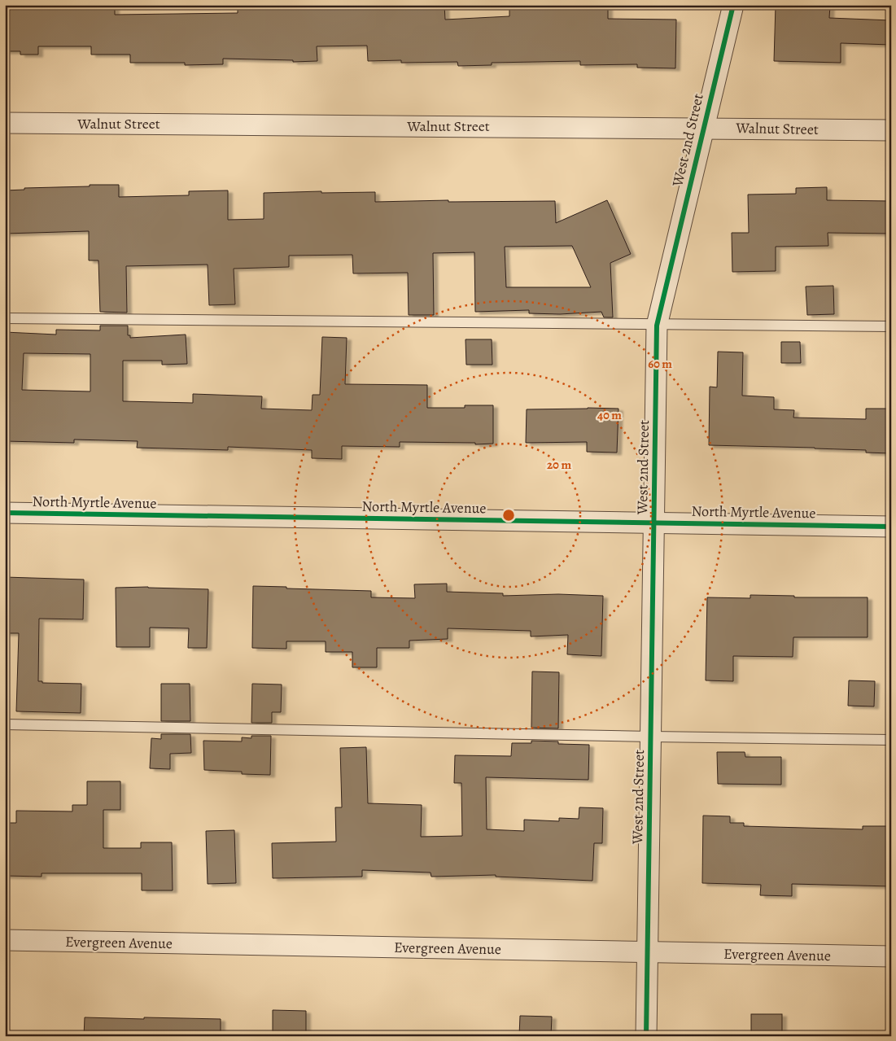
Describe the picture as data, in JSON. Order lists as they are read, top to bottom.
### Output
{
  "streets": {
    "street": [
      "Walnut Street",
      "West 2nd Street",
      "North Myrtle Avenue",
      "Evergreen Avenue"
    ]
  },
  "crossings": [
    ["Walnut Street", "West 2nd Street"],
    ["West 2nd Street", "North Myrtle Avenue"],
    ["West 2nd Street", "Evergreen Avenue"]
  ],
  "rings": ["60 m", "40 m", "20 m"]
}
